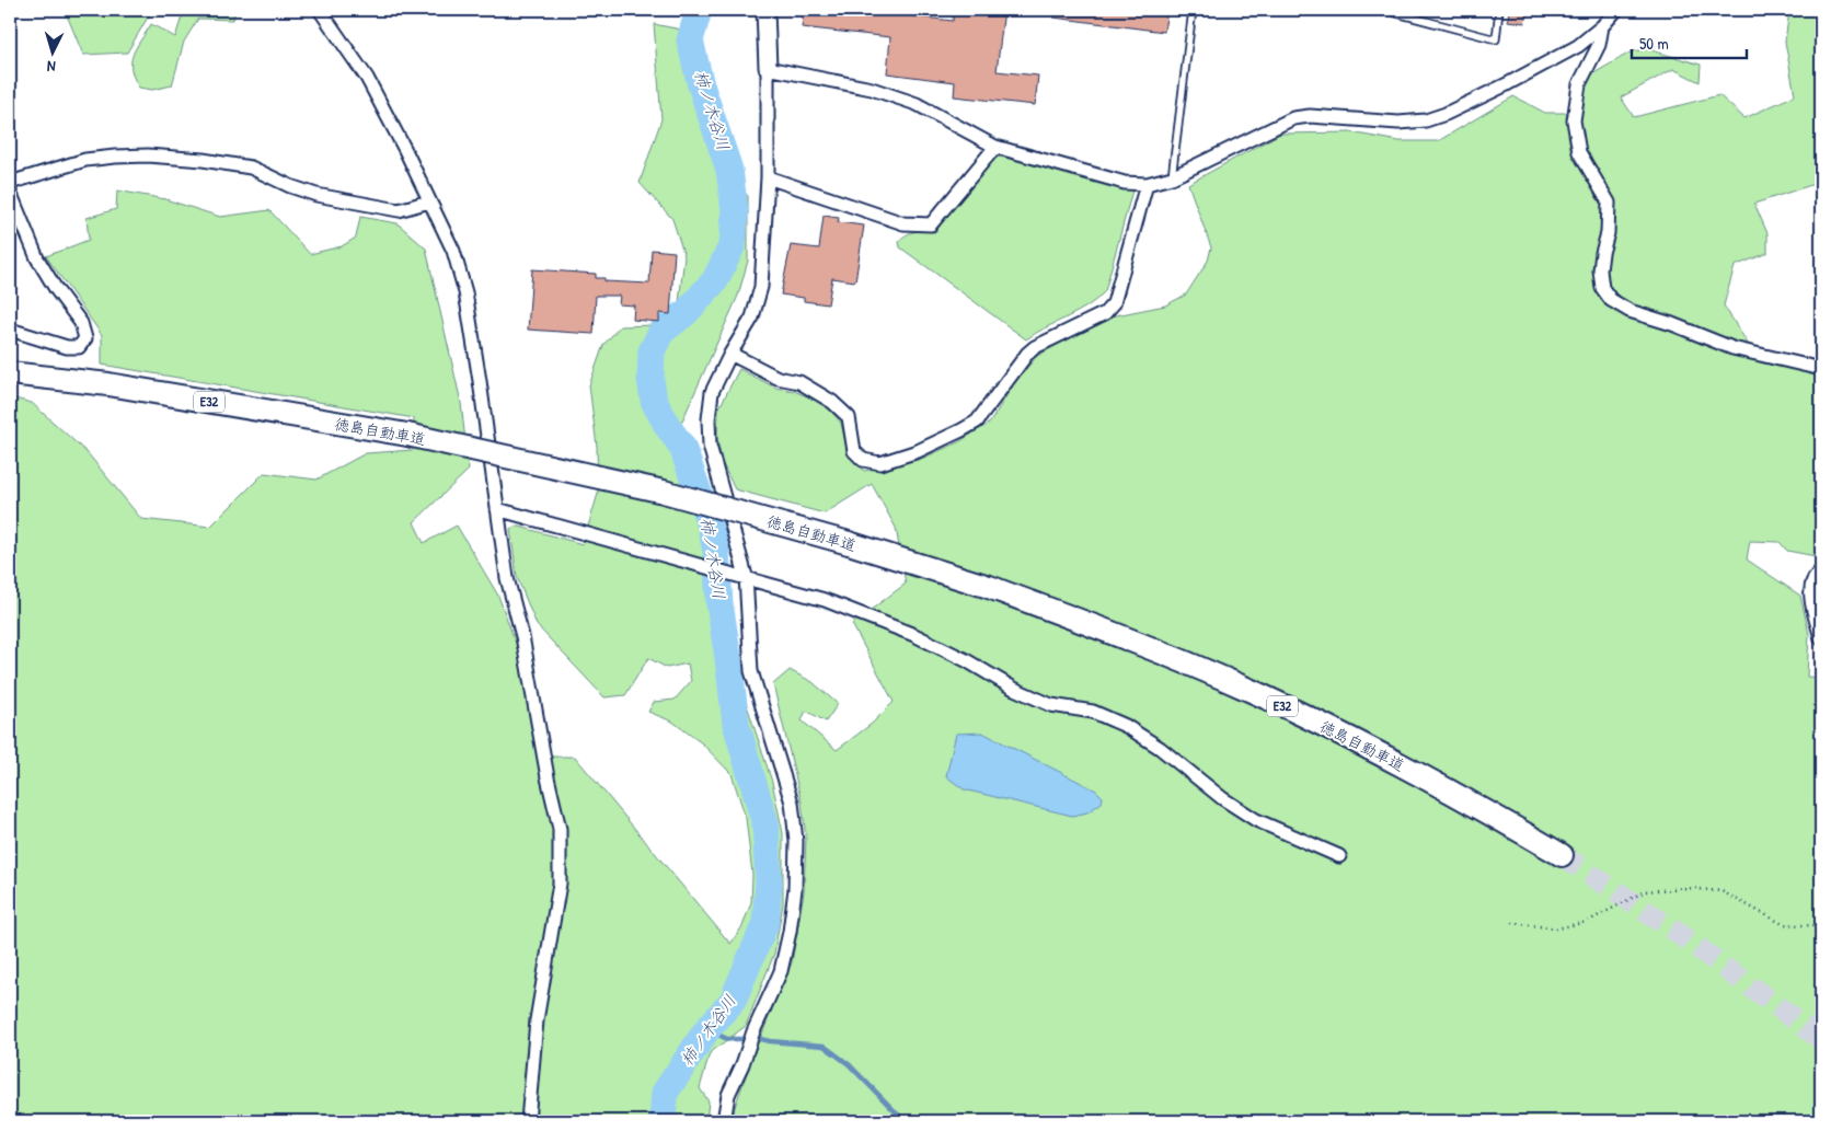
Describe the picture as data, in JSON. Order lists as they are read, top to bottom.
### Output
{
  "streets": {
    "highway": ["E32", "徳島自動車道"]
  },
  "water": ["柿ノ木谷川"],
  "scale_bar": "50 m",
  "north": "bottom"
}
